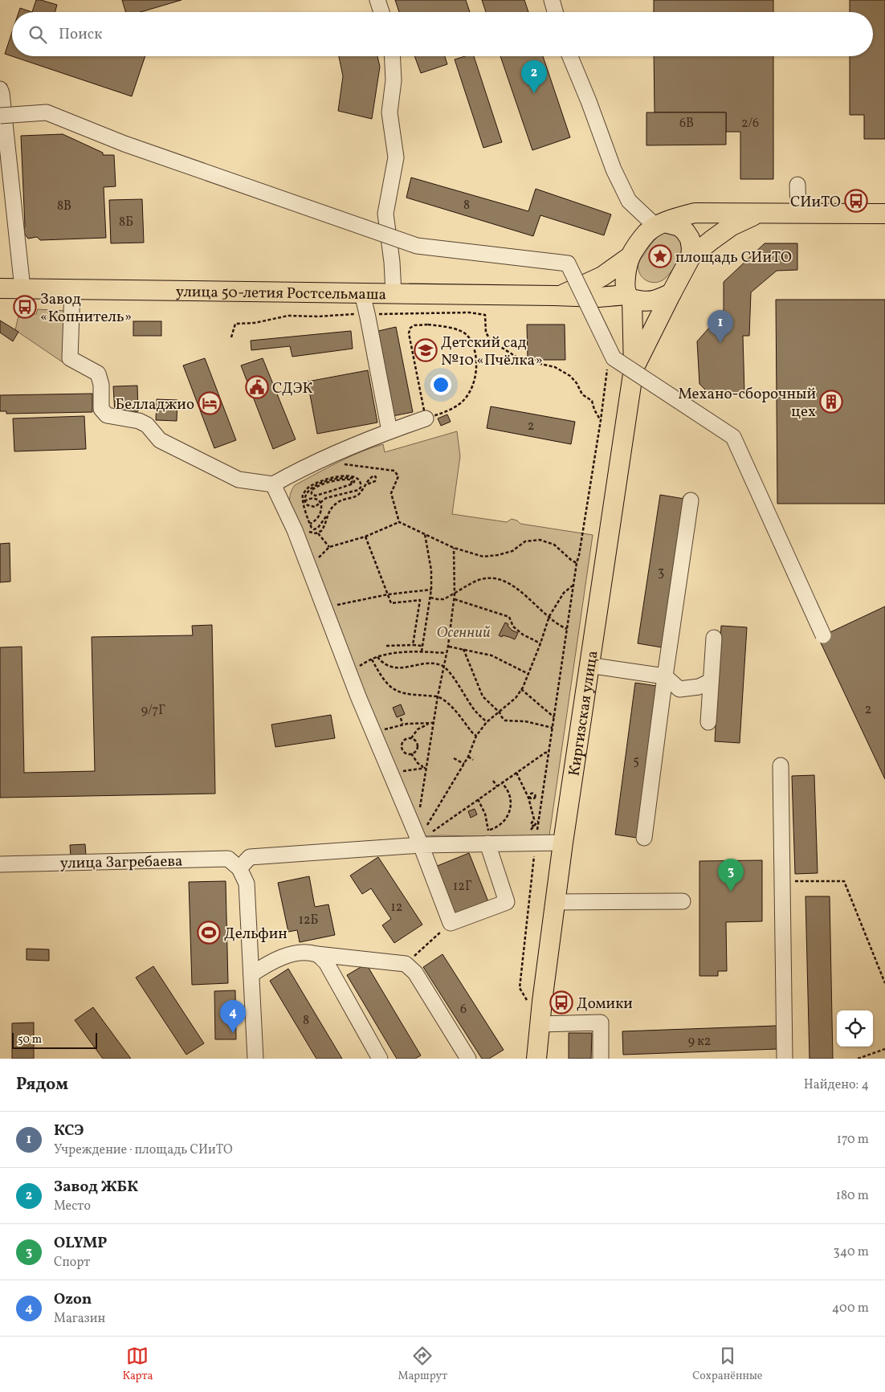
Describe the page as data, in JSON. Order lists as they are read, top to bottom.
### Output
{
  "streets": {
    "main road": ["улица 50-летия Ростсельмаша", "Киргизская улица"],
    "street": ["улица Загребаева"]
  },
  "parks": ["Осенний"],
  "places": {
    "bus stop": ["СИиТО", "Завод «Копнитель»", "Домики"],
    "place": ["площадь СИиТО"],
    "school or university": ["Детский сад №10 «Пчёлка»"],
    "public building": ["СДЭК"],
    "building": ["Механо-сборочный цех"],
    "hotel": ["Белладжио"],
    "sports": ["Дельфин"]
  },
  "house_numbers": [
    "6В",
    "2/6",
    "8",
    "8В",
    "8Б",
    "2",
    "3",
    "2",
    "9/7Г",
    "5",
    "12Г",
    "12",
    "12Б",
    "6",
    "8",
    "9 к2"
  ],
  "scale_bar": "50 m",
  "page": {
    "search": "Поиск",
    "pins": [
      "2",
      "1",
      "3",
      "4"
    ],
    "scale": "50 m",
    "heading": ["Рядом", "Найдено: 4"],
    "list": [
      {
        "mark": "1",
        "name": "КСЭ",
        "note": "Учреждение · площадь СИиТО",
        "value": "170 m"
      },
      {
        "mark": "2",
        "name": "Завод ЖБК",
        "note": "Место",
        "value": "180 m"
      },
      {
        "mark": "3",
        "name": "OLYMP",
        "note": "Спорт",
        "value": "340 m"
      },
      {
        "mark": "4",
        "name": "Ozon",
        "note": "Магазин",
        "value": "400 m"
      }
    ],
    "nav": ["Карта", "Маршрут", "Сохранённые"]
  }
}
